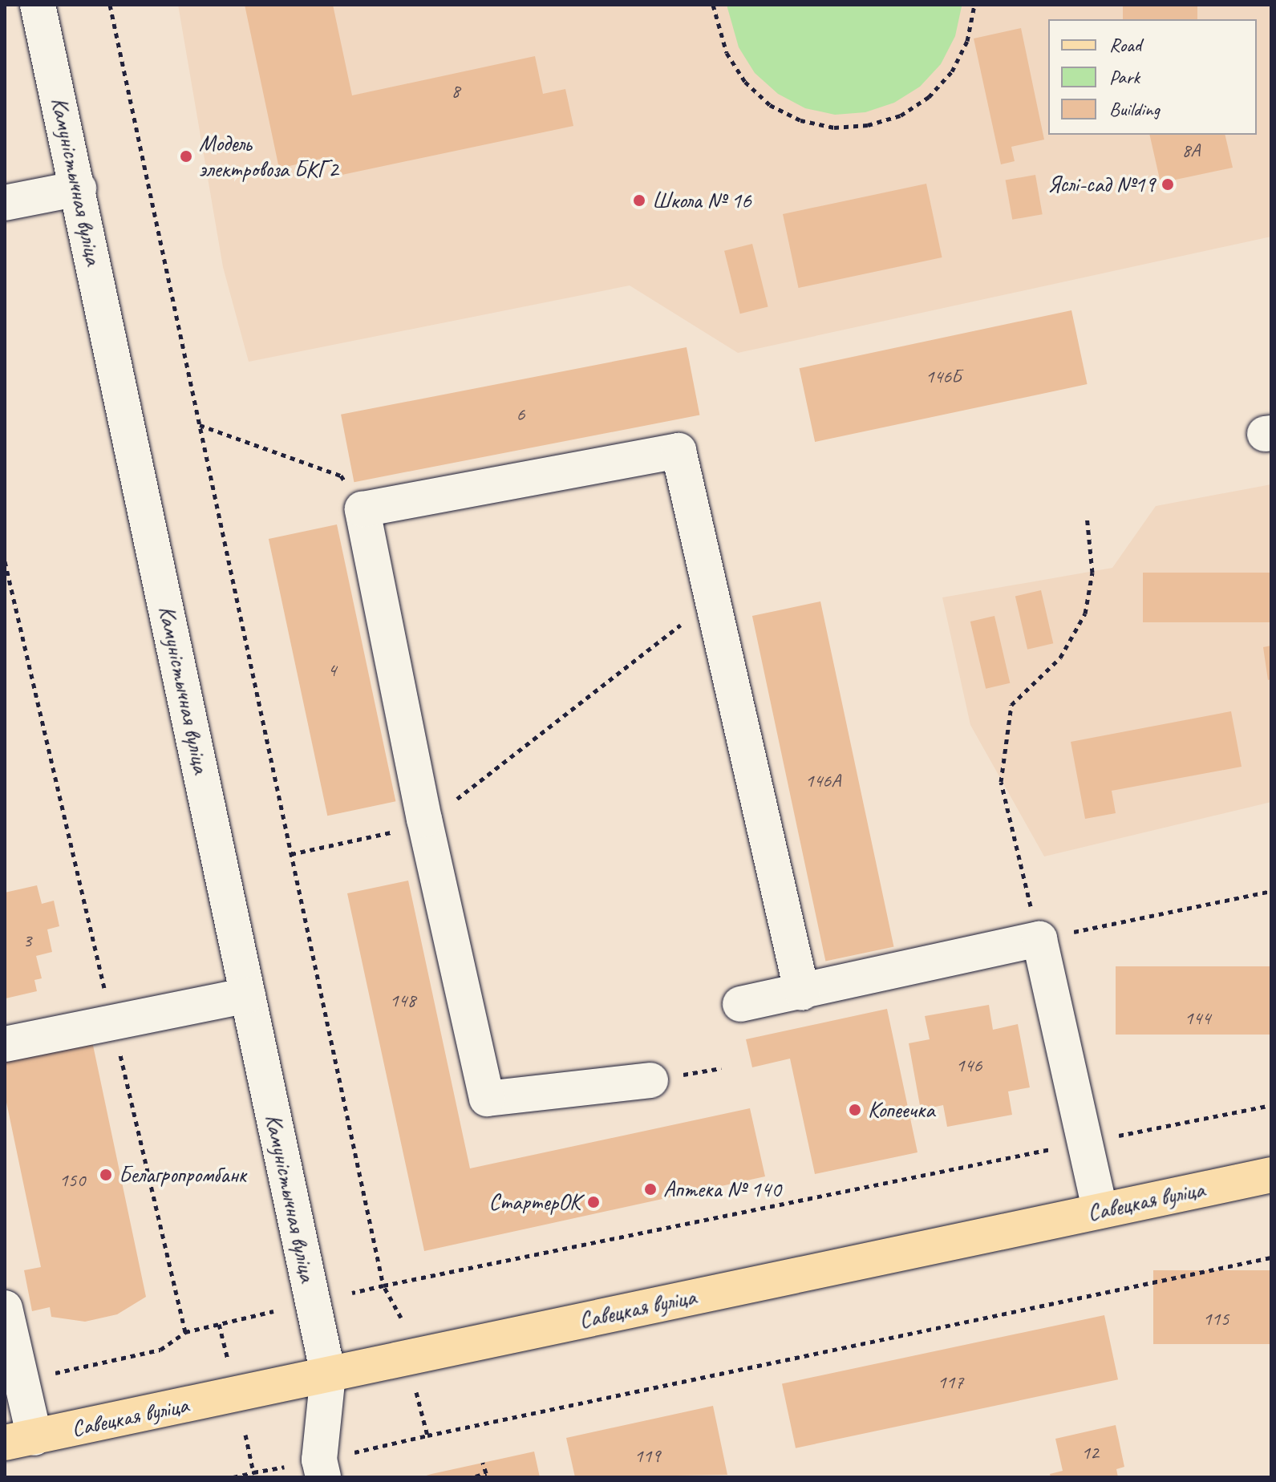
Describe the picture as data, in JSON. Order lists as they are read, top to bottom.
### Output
{
  "streets": {
    "main road": ["Савецкая вуліца"],
    "street": ["Камуністычная вуліца"]
  },
  "crossings": [
    ["Камуністычная вуліца", "Савецкая вуліца"]
  ],
  "places": [
    "Модель электровоза БКГ2",
    "Яслі-сад №19",
    "Школа № 16",
    "Копеечка",
    "Белагропромбанк",
    "Аптека № 140",
    "СтартерОК"
  ],
  "house_numbers": [
    "8",
    "8А",
    "146Б",
    "6",
    "4",
    "146А",
    "3",
    "148",
    "144",
    "146",
    "150",
    "115",
    "117",
    "12",
    "119"
  ],
  "legend": ["Road", "Park", "Building"]
}
